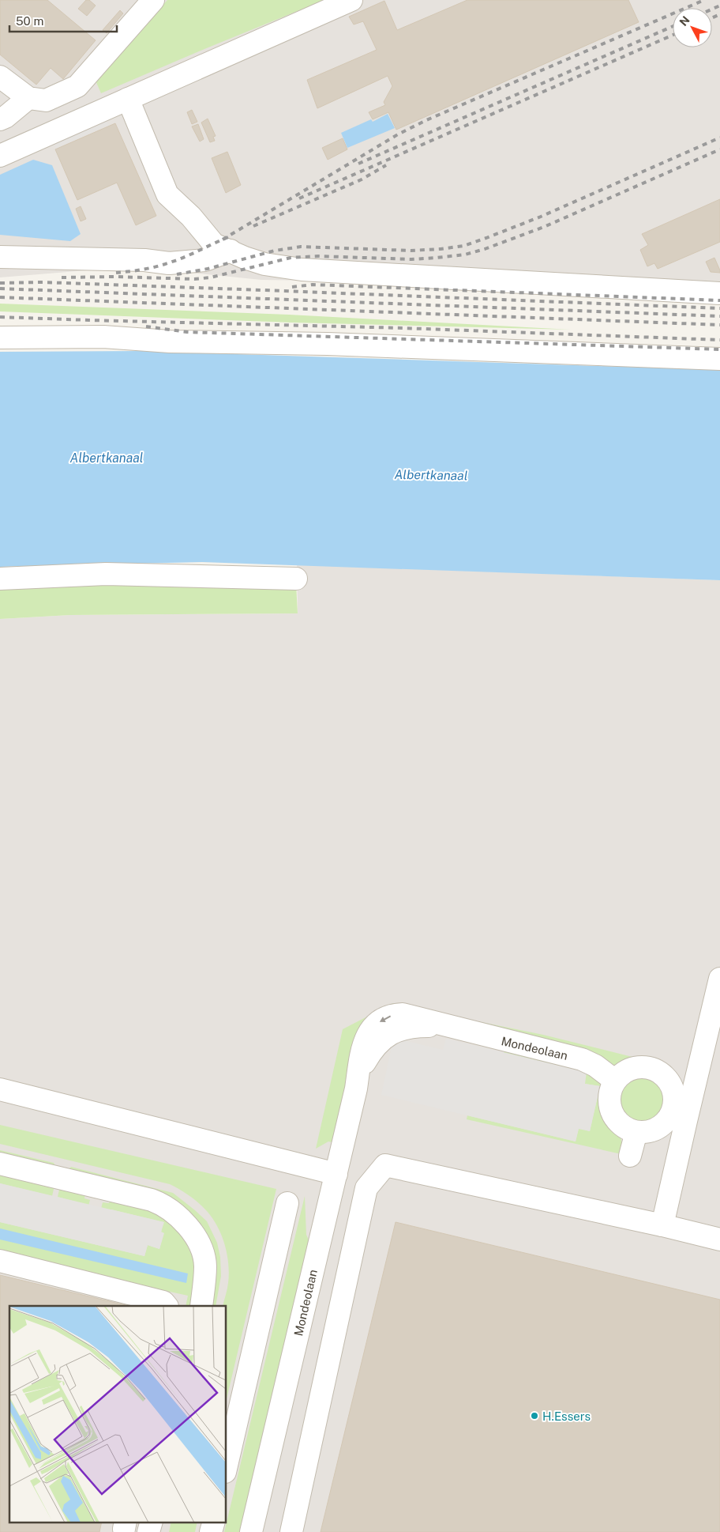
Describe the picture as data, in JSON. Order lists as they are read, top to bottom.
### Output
{
  "streets": {
    "street": ["Mondeolaan"]
  },
  "water": ["Albertkanaal"],
  "places": ["H.Essers"],
  "scale_bar": "50 m",
  "north": "top left"
}
